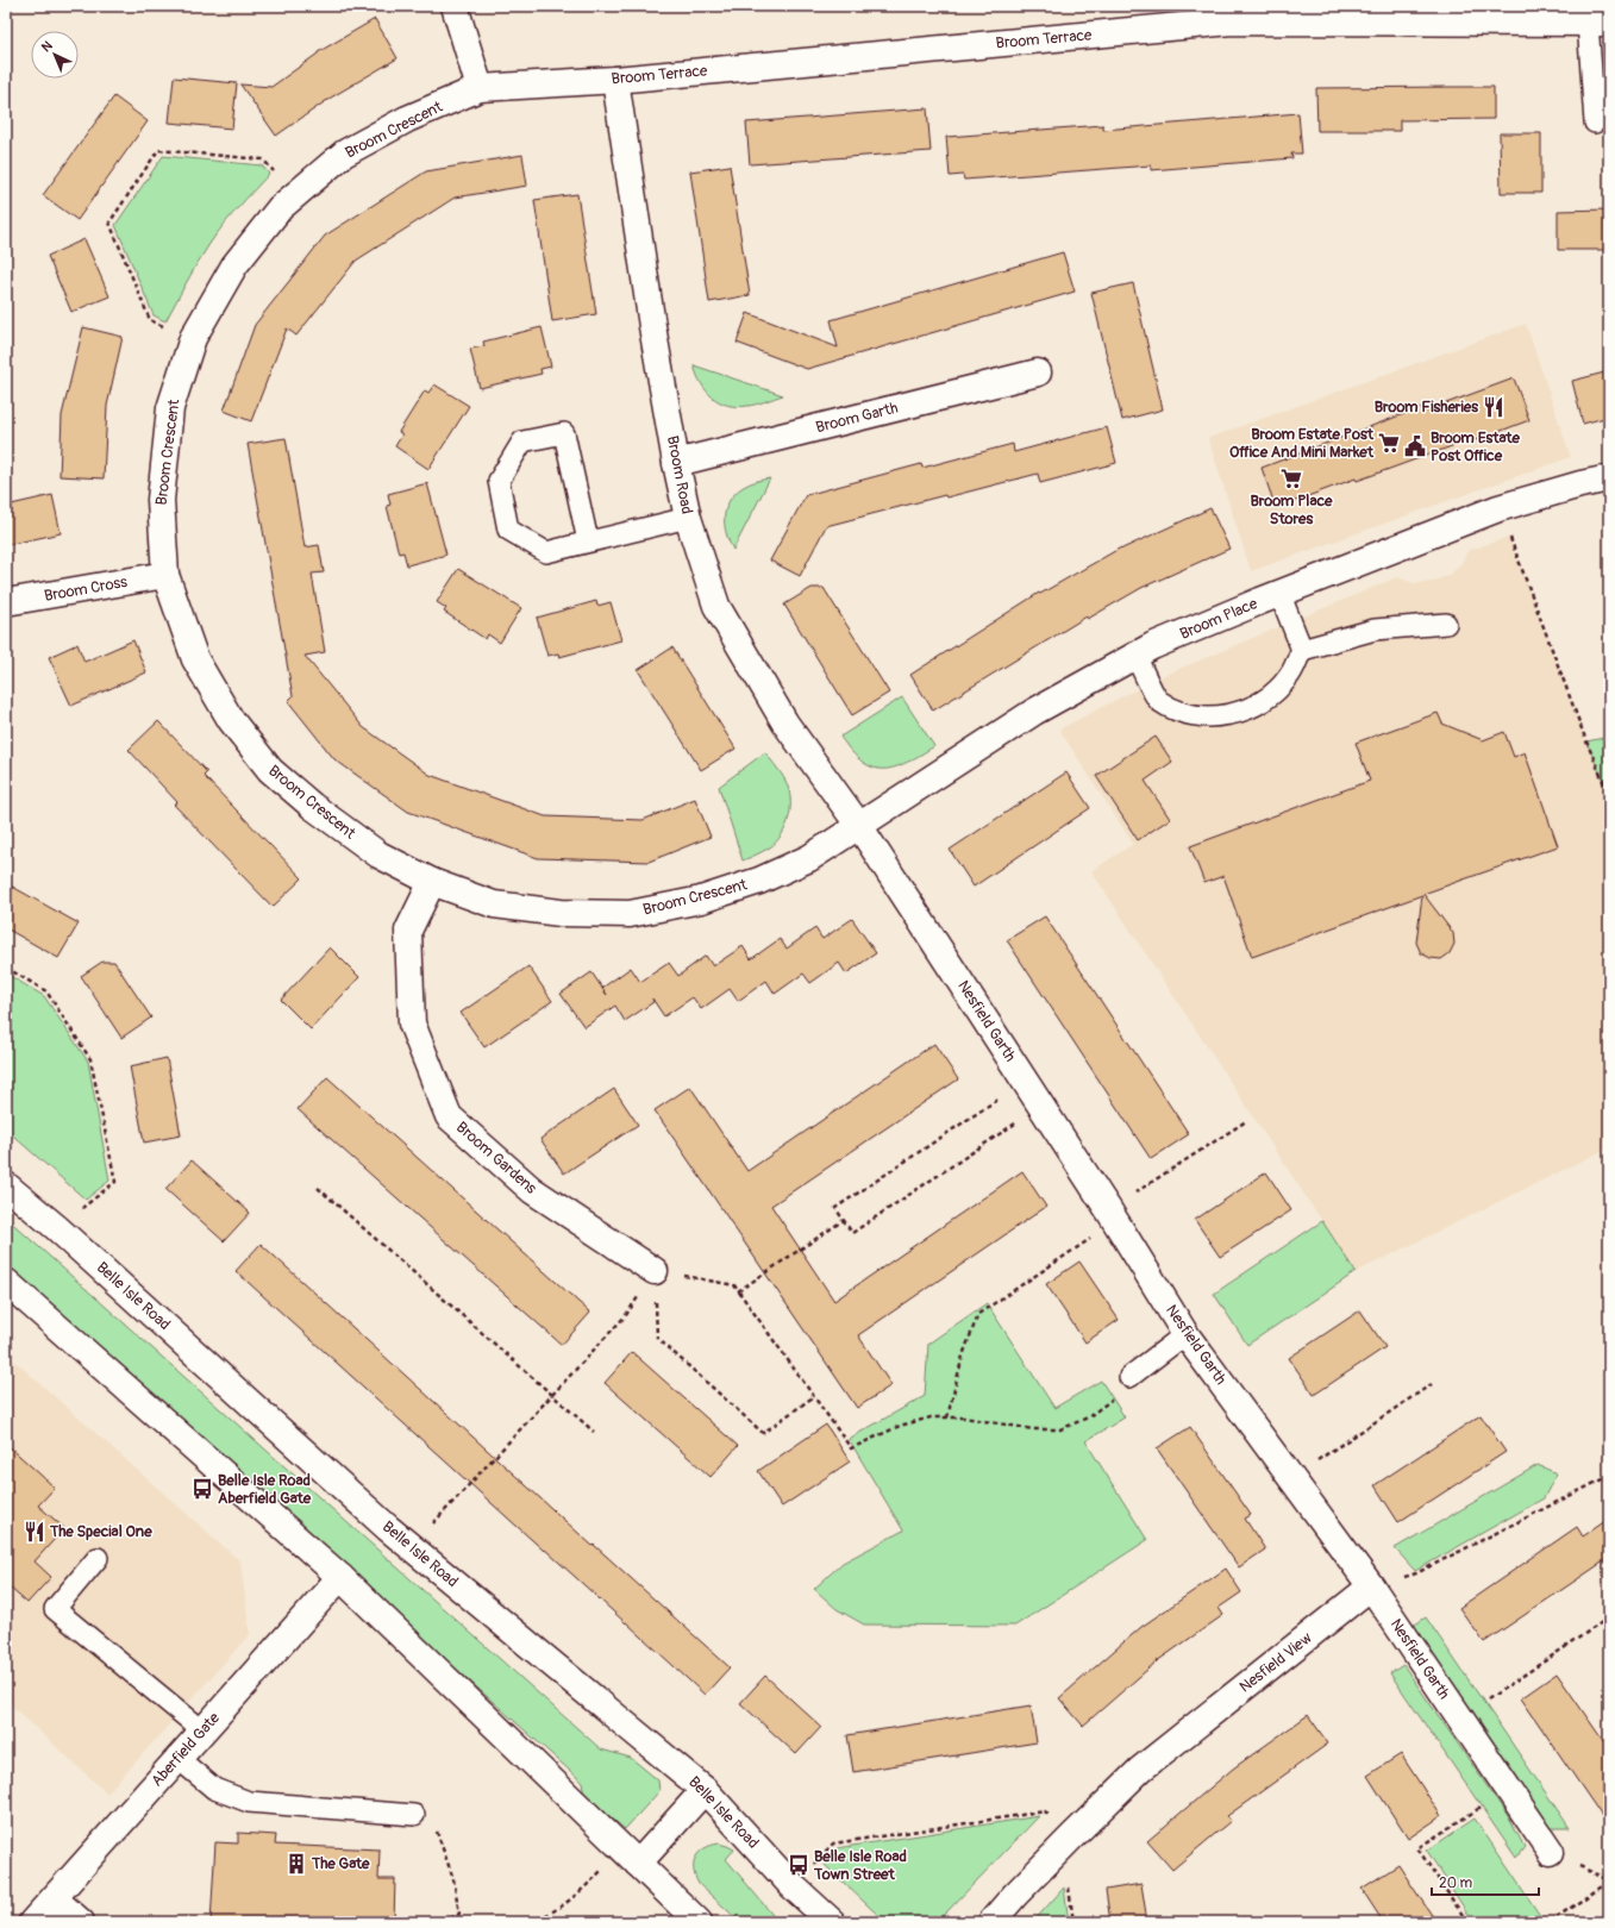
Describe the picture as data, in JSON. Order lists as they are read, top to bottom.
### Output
{
  "streets": {
    "street": [
      "Broom Terrace",
      "Broom Crescent",
      "Broom Garth",
      "Broom Road",
      "Broom Cross",
      "Broom Place",
      "Nesfield Garth",
      "Broom Gardens",
      "Belle Isle Road",
      "Nesfield View",
      "Aberfield Gate"
    ]
  },
  "crossings": [
    ["Broom Terrace", "Broom Crescent"],
    ["Broom Terrace", "Broom Road"],
    ["Broom Crescent", "Broom Road"],
    ["Broom Crescent", "Broom Cross"],
    ["Broom Crescent", "Broom Place"],
    ["Broom Crescent", "Nesfield Garth"],
    ["Broom Crescent", "Broom Gardens"],
    ["Broom Garth", "Broom Road"],
    ["Broom Road", "Broom Place"],
    ["Broom Road", "Nesfield Garth"],
    ["Broom Place", "Nesfield Garth"],
    ["Nesfield Garth", "Nesfield View"]
  ],
  "places": {
    "restaurant": ["Broom Fisheries", "The Special One"],
    "supermarket": ["Broom Estate Post Office And Mini Market", "Broom Place Stores"],
    "public building": ["Broom Estate Post Office"],
    "bus stop": ["Belle Isle Road Aberfield Gate", "Belle Isle Road Town Street"],
    "building": ["The Gate"]
  },
  "scale_bar": "20 m",
  "north": "top left"
}
